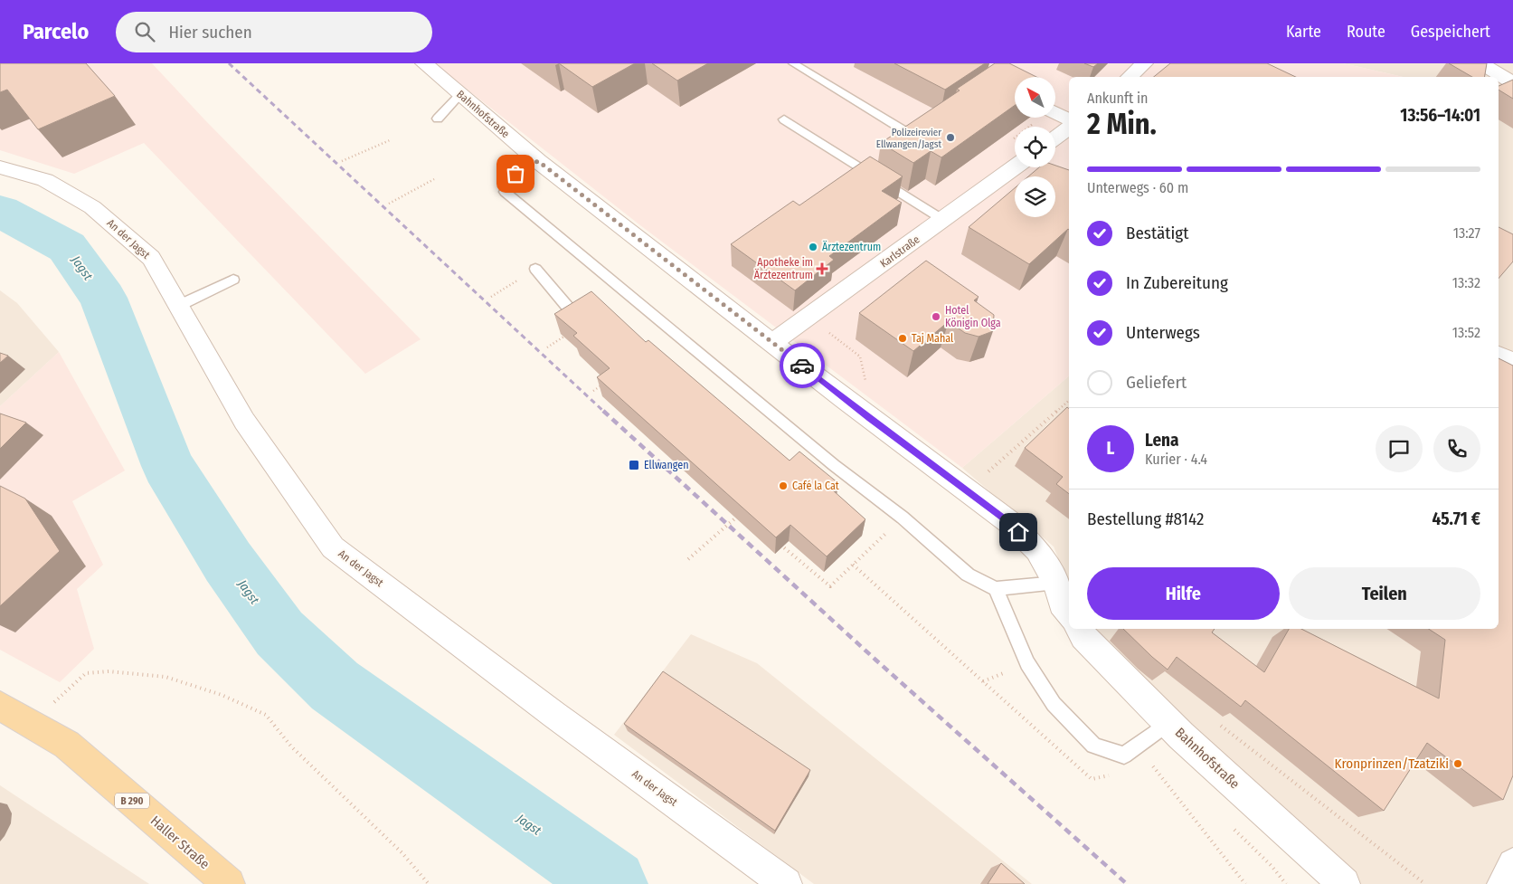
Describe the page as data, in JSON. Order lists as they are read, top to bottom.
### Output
{
  "streets": {
    "main road": ["B 290", "Haller Straße"],
    "street": ["Bahnhofstraße", "An der Jagst", "Karlstraße"]
  },
  "crossings": [
    ["Bahnhofstraße", "Karlstraße"]
  ],
  "water": ["Jagst"],
  "places": {
    "other": [
      "Polizeirevier Ellwangen/Jagst",
      "Ärztezentrum",
      "Hotel Königin Olga",
      "Taj Mahal",
      "Café la Cat",
      "Kronprinzen/Tzatziki"
    ],
    "health": ["Apotheke im Ärztezentrum"],
    "transit": ["Ellwangen"]
  },
  "north": "top left",
  "page": {
    "header": "Parcelo",
    "search": "Hier suchen",
    "nav": ["Karte", "Route", "Gespeichert"],
    "heading": ["2 Min.", "Ankunft in", "13:56–14:01"],
    "panel": [
      "Lena",
      "Kurier · 4.4",
      "Bestellung #8142",
      "45.71 €"
    ],
    "bar": "Unterwegs · 60 m",
    "list": [
      ["Bestätigt", "13:27"],
      ["In Zubereitung", "13:32"],
      ["Unterwegs", "13:52"],
      "Geliefert"
    ],
    "round": "L",
    "buttons": ["Hilfe", "Teilen"]
  }
}
